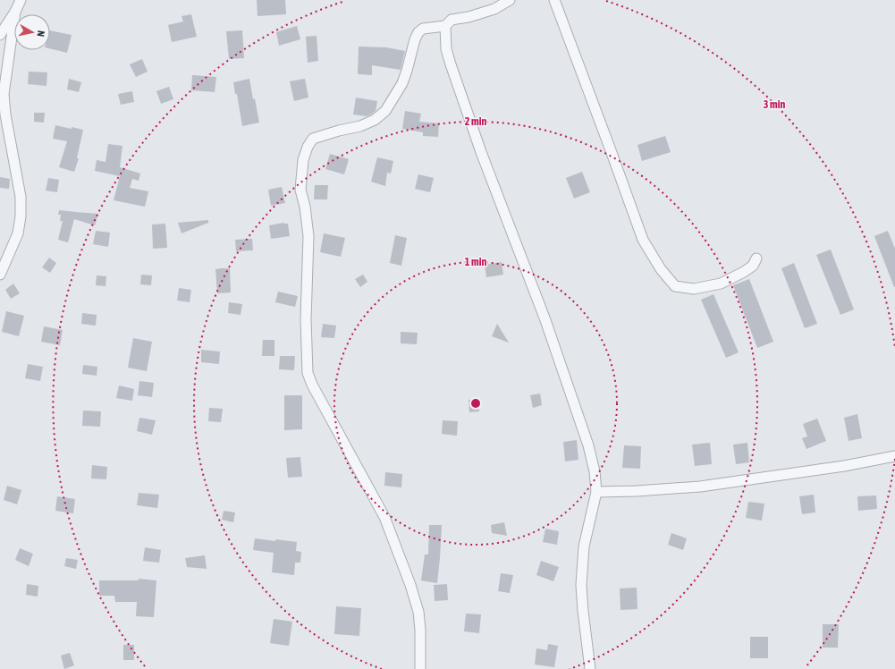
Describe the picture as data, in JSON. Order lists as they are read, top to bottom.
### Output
{
  "north": "right",
  "rings": ["3 min", "2 min", "1 min"]
}
